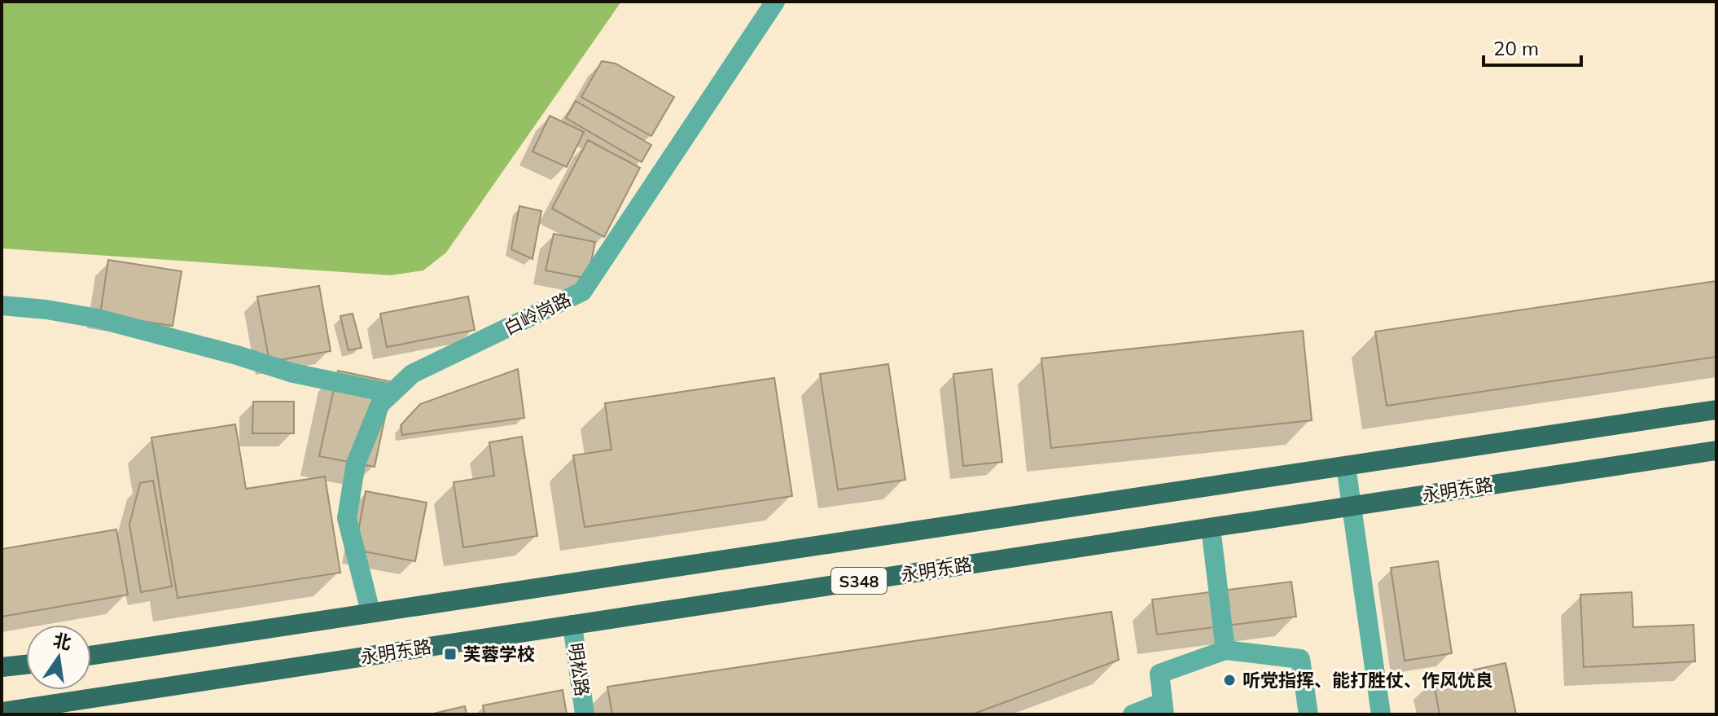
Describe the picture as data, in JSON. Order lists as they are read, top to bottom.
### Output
{
  "streets": {
    "main road": ["永明东路", "S348"],
    "street": ["白岭岗路", "明松路"]
  },
  "crossings": [
    ["白岭岗路", "S348"],
    ["永明东路", "明松路"]
  ],
  "places": {
    "transit": ["芙蓉学校"],
    "other": ["听党指挥、能打胜仗、作风优良"]
  },
  "scale_bar": "20 m",
  "north": "top"
}
